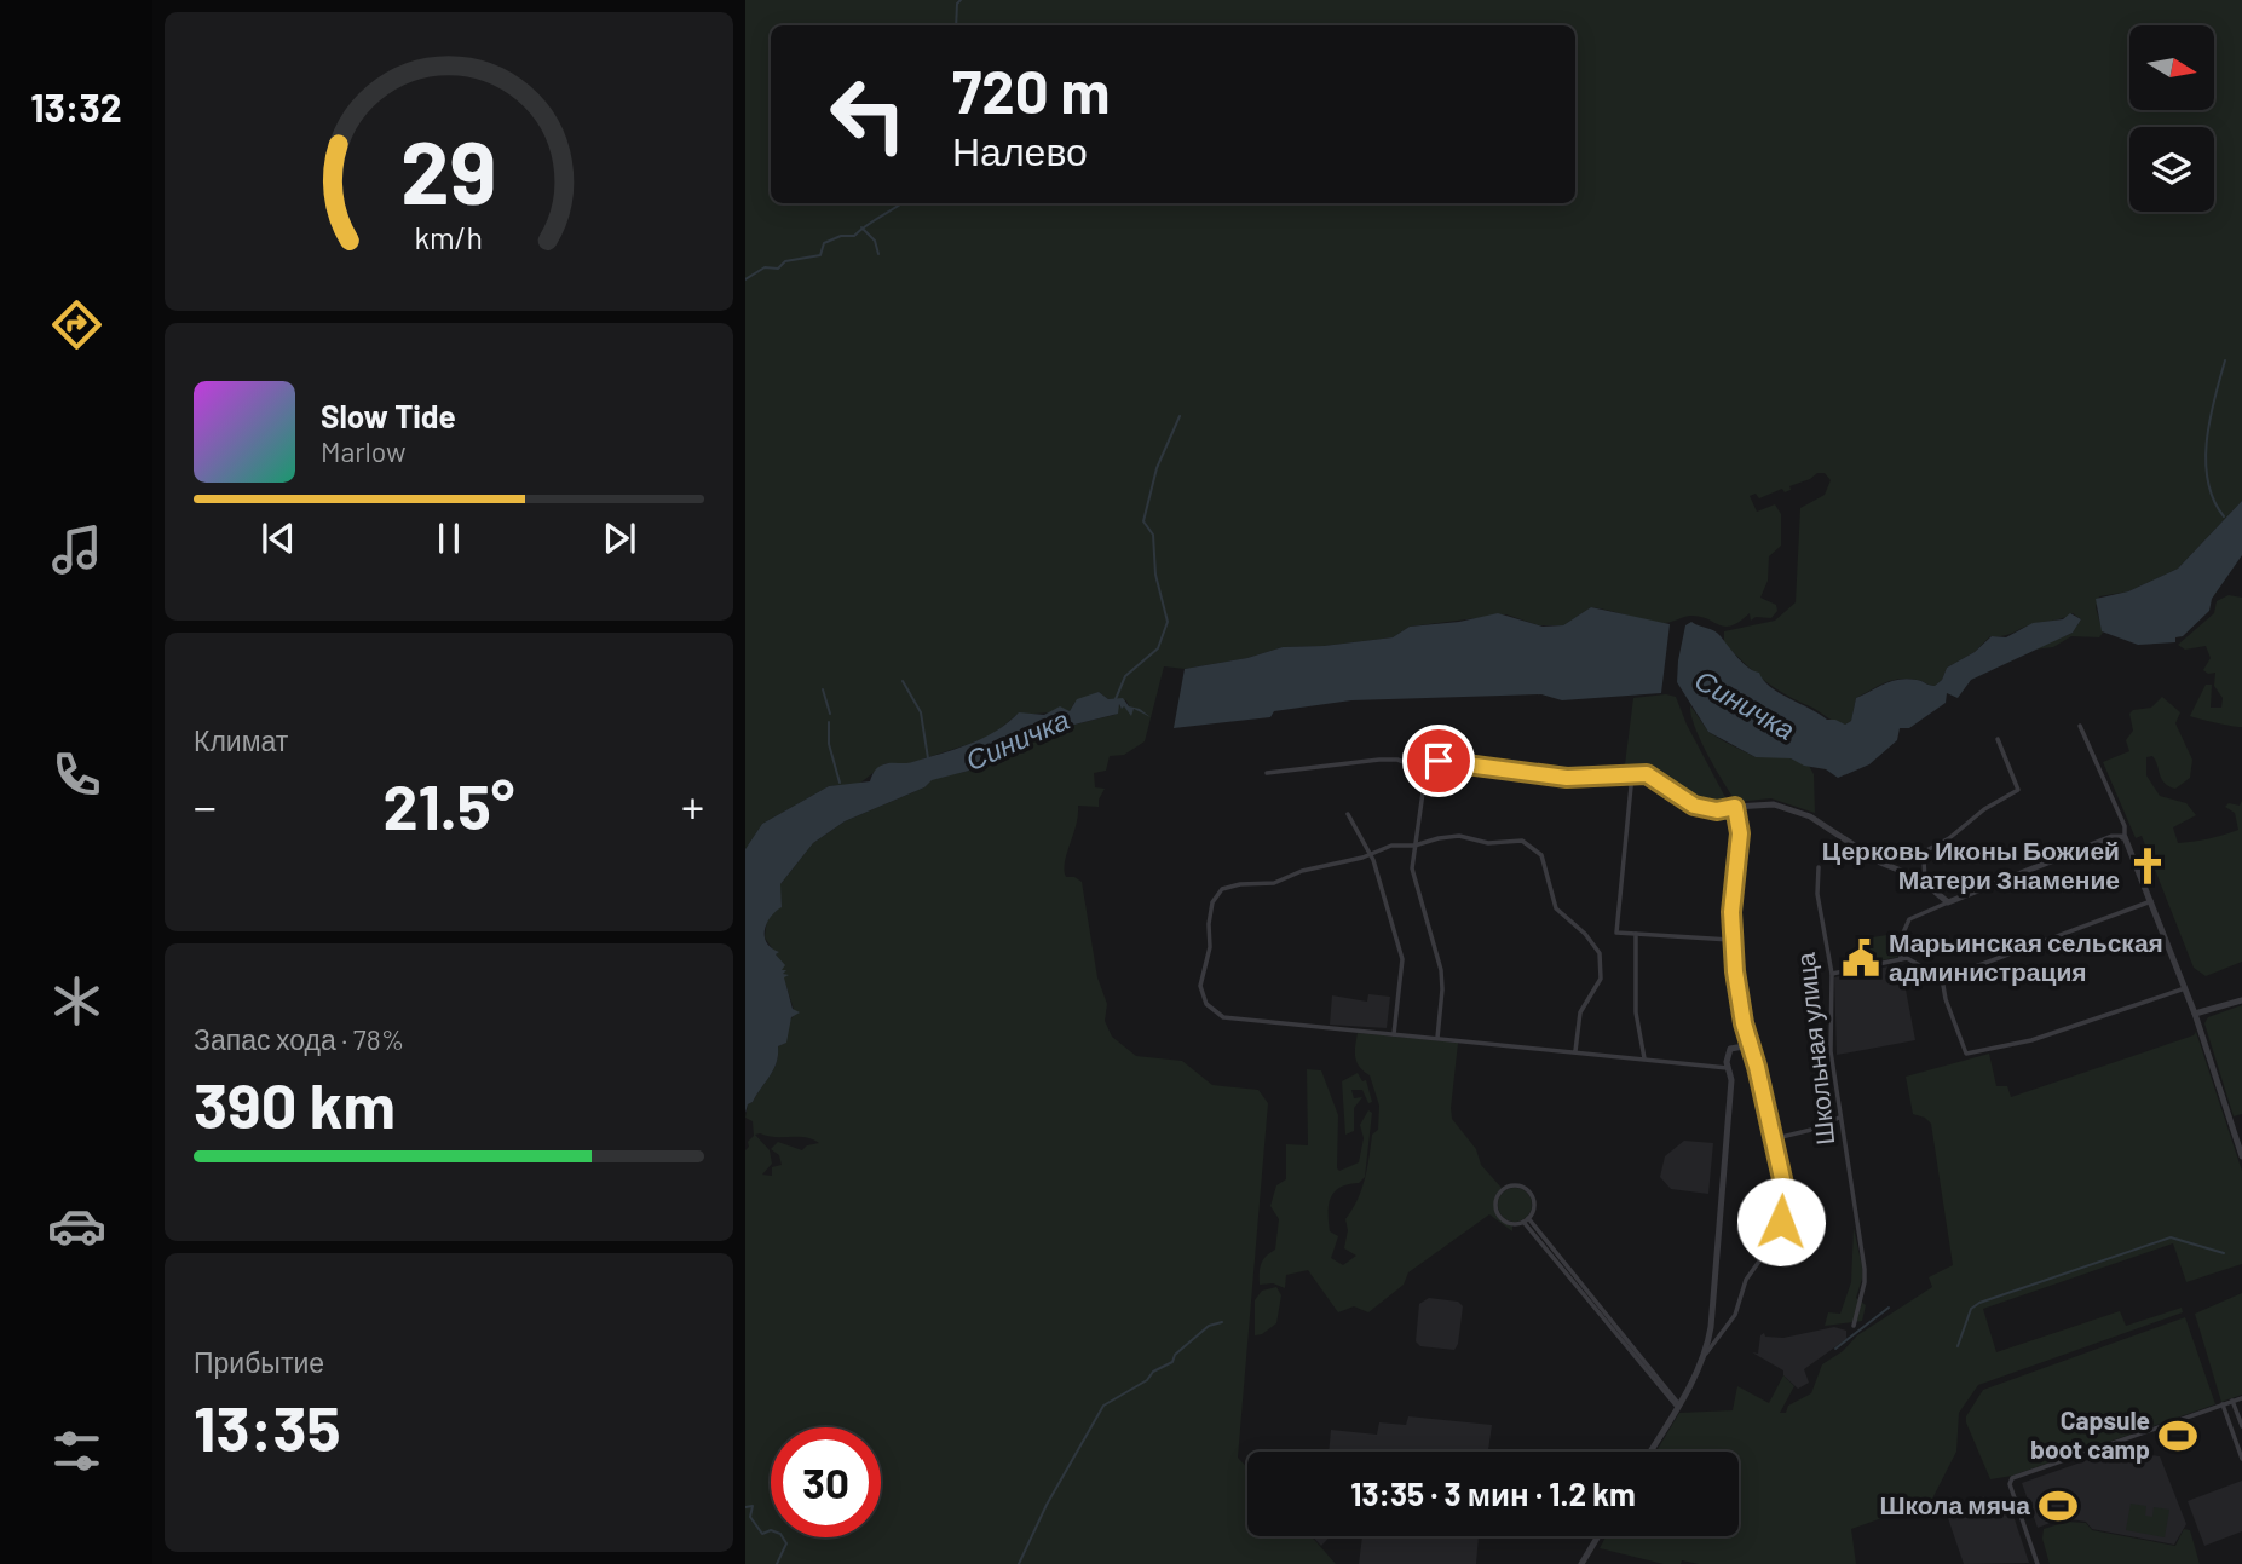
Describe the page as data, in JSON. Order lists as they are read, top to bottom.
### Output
{
  "streets": {
    "street": ["Школьная улица"]
  },
  "water": ["Синичка"],
  "places": {
    "church": ["Церковь Иконы Божией Матери Знамение"],
    "public building": ["Марьинская сельская администрация"],
    "sports": ["Capsule boot camp", "Школа мяча"]
  },
  "north": "right",
  "page": {
    "tabs": "13:32",
    "turn": ["720 m", "Налево"],
    "song": ["Slow Tide", "Marlow"],
    "tile": [
      "Климат",
      ["Запас хода · 78%", "390 km"],
      ["Прибытие", "13:35"]
    ],
    "heat": ["−", "21.5°", "+"],
    "limit": "30",
    "trip": "13:35 · 3 мин · 1.2 km",
    "gauge": ["29", "km/h"]
  }
}
